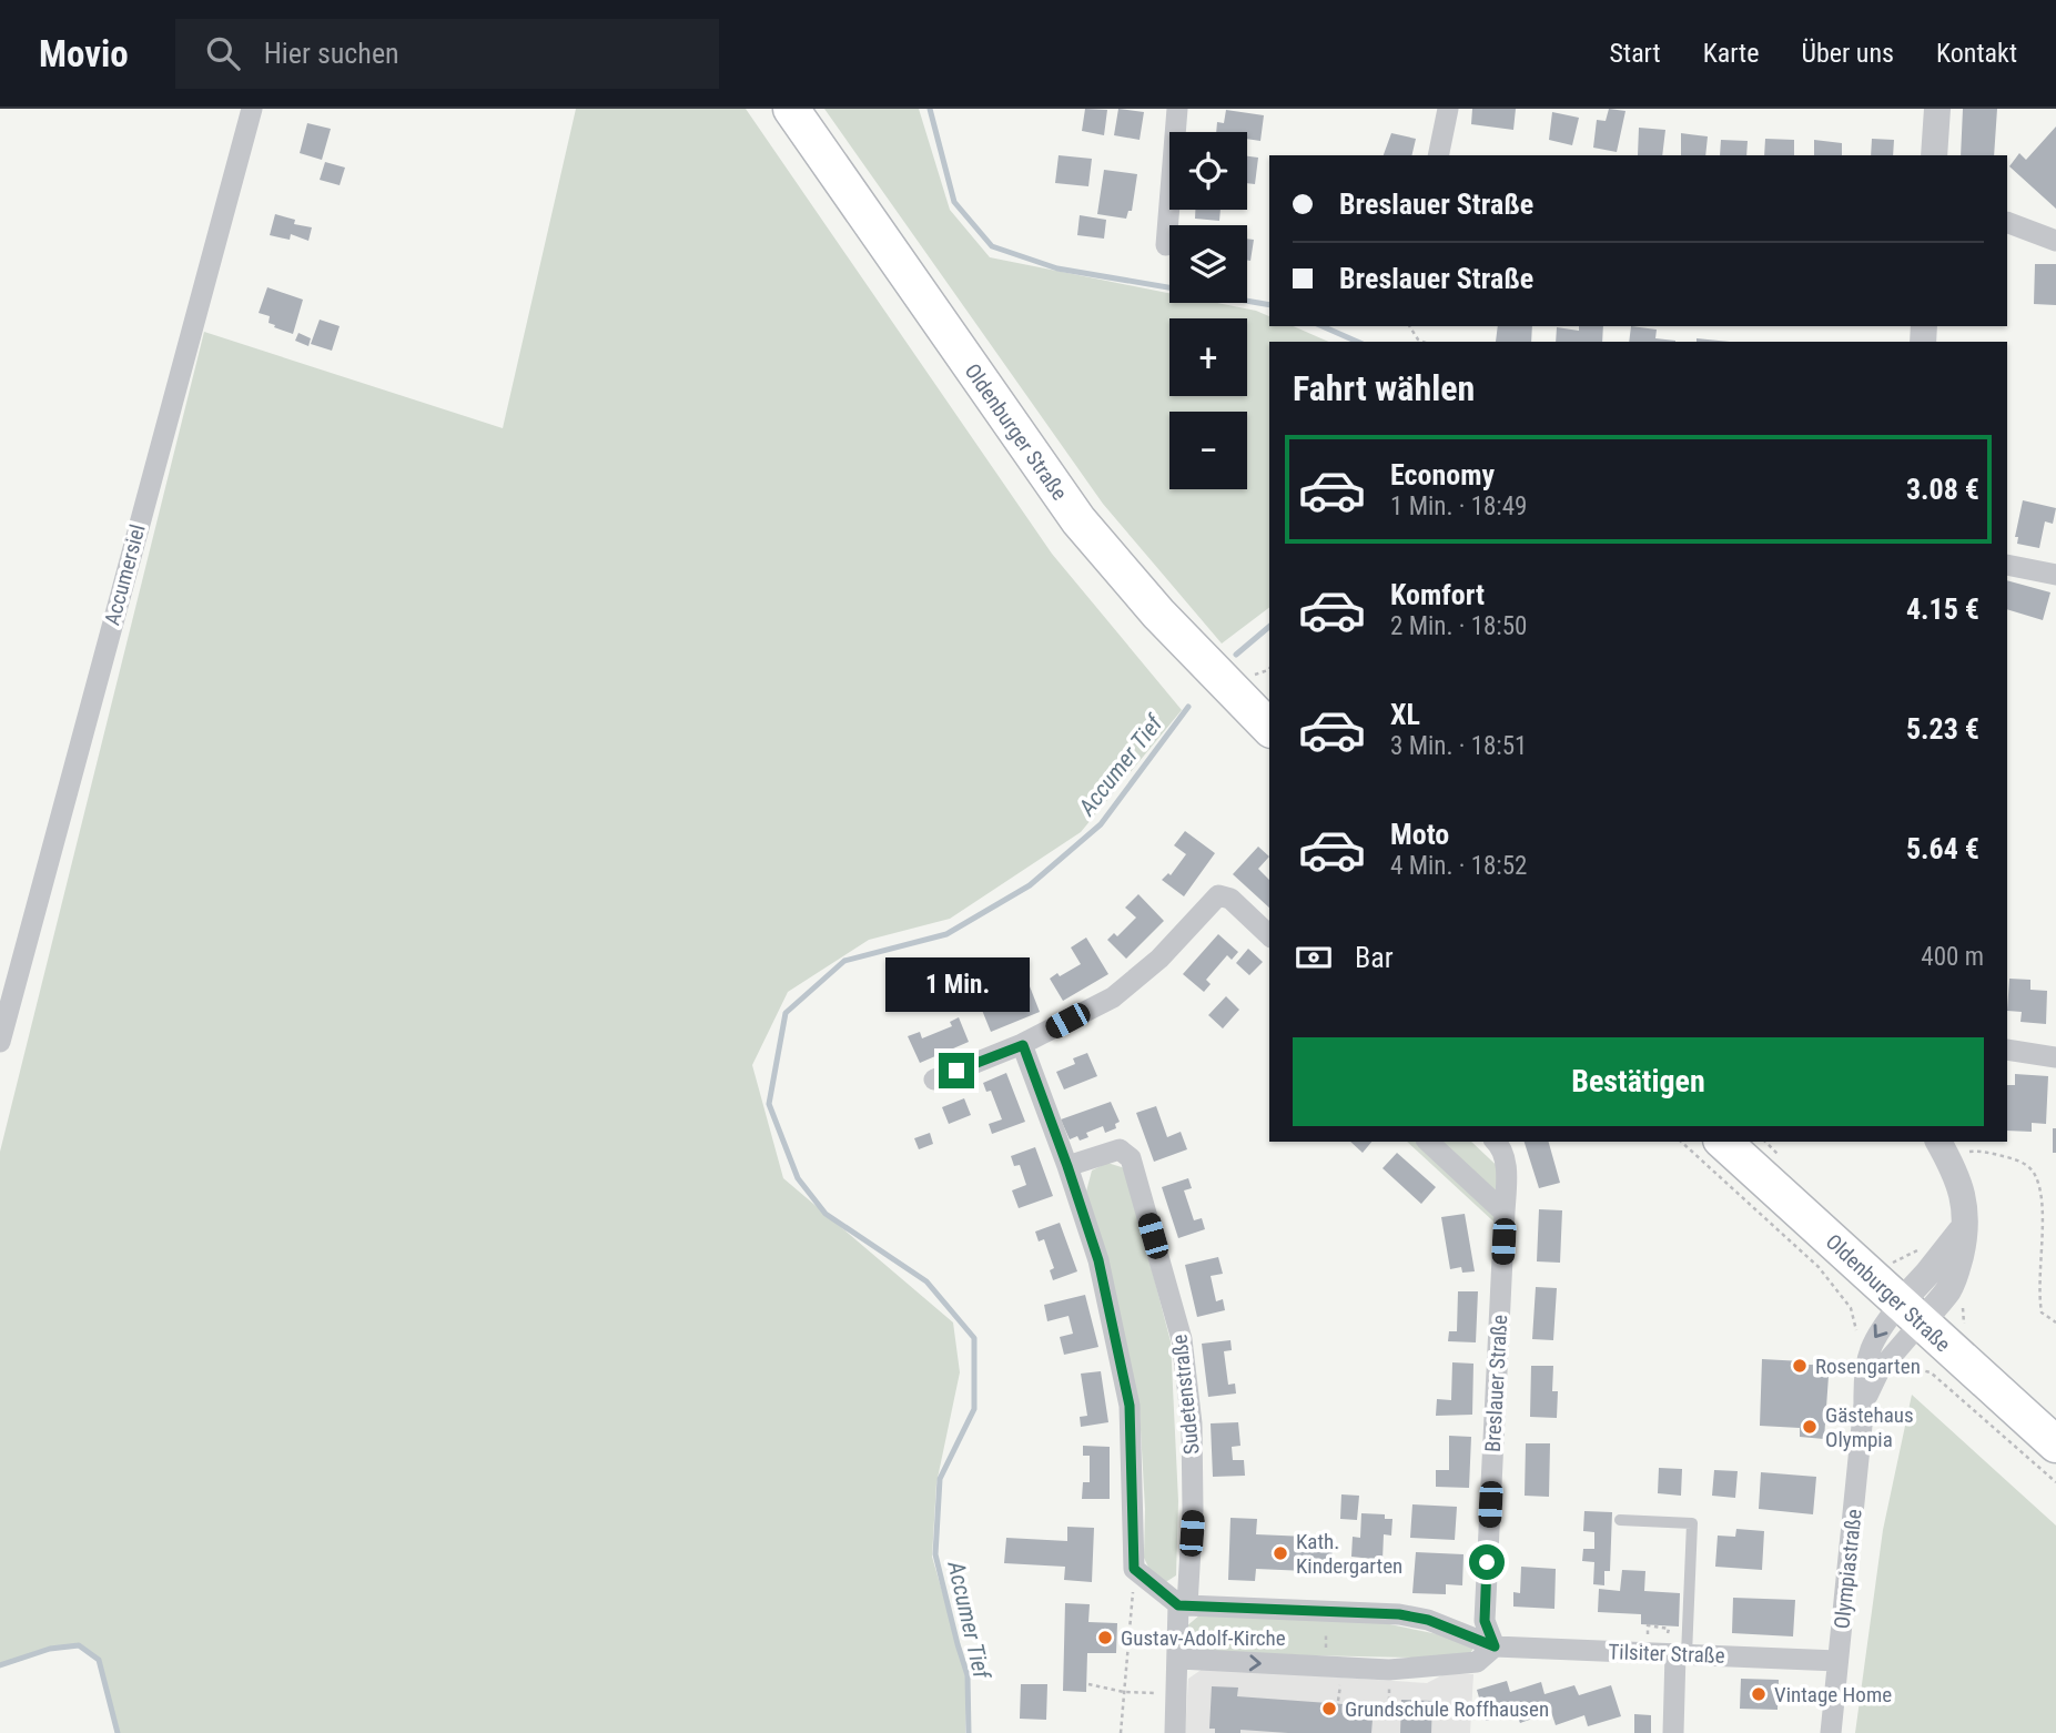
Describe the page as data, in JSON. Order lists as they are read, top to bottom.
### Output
{
  "streets": {
    "main road": ["Oldenburger Straße"],
    "street": [
      "Accumersiel",
      "Breslauer Straße",
      "Sudetenstraße",
      "Olympiastraße",
      "Tilsiter Straße"
    ]
  },
  "crossings": [
    ["Oldenburger Straße", "Olympiastraße"],
    ["Breslauer Straße", "Tilsiter Straße"],
    ["Sudetenstraße", "Tilsiter Straße"],
    ["Olympiastraße", "Tilsiter Straße"]
  ],
  "water": ["Accumer Tief"],
  "places": [
    "Rosengarten",
    "Gästehaus Olympia",
    "Kath. Kindergarten",
    "Gustav-Adolf-Kirche",
    "Vintage Home",
    "Grundschule Roffhausen"
  ],
  "page": {
    "header": "Movio",
    "search": "Hier suchen",
    "nav": [
      "Start",
      "Karte",
      "Über uns",
      "Kontakt"
    ],
    "map_buttons": ["+", "−"],
    "banner": ["Breslauer Straße", "Breslauer Straße"],
    "heading": "Fahrt wählen",
    "list": [
      {
        "name": "Economy",
        "note": "1 Min. · 18:49",
        "value": "3.08 €"
      },
      {
        "name": "Komfort",
        "note": "2 Min. · 18:50",
        "value": "4.15 €"
      },
      {
        "name": "XL",
        "note": "3 Min. · 18:51",
        "value": "5.23 €"
      },
      {
        "name": "Moto",
        "note": "4 Min. · 18:52",
        "value": "5.64 €"
      }
    ],
    "pay": ["Bar", "400 m"],
    "bubble": "1 Min.",
    "buttons": "Bestätigen"
  }
}
